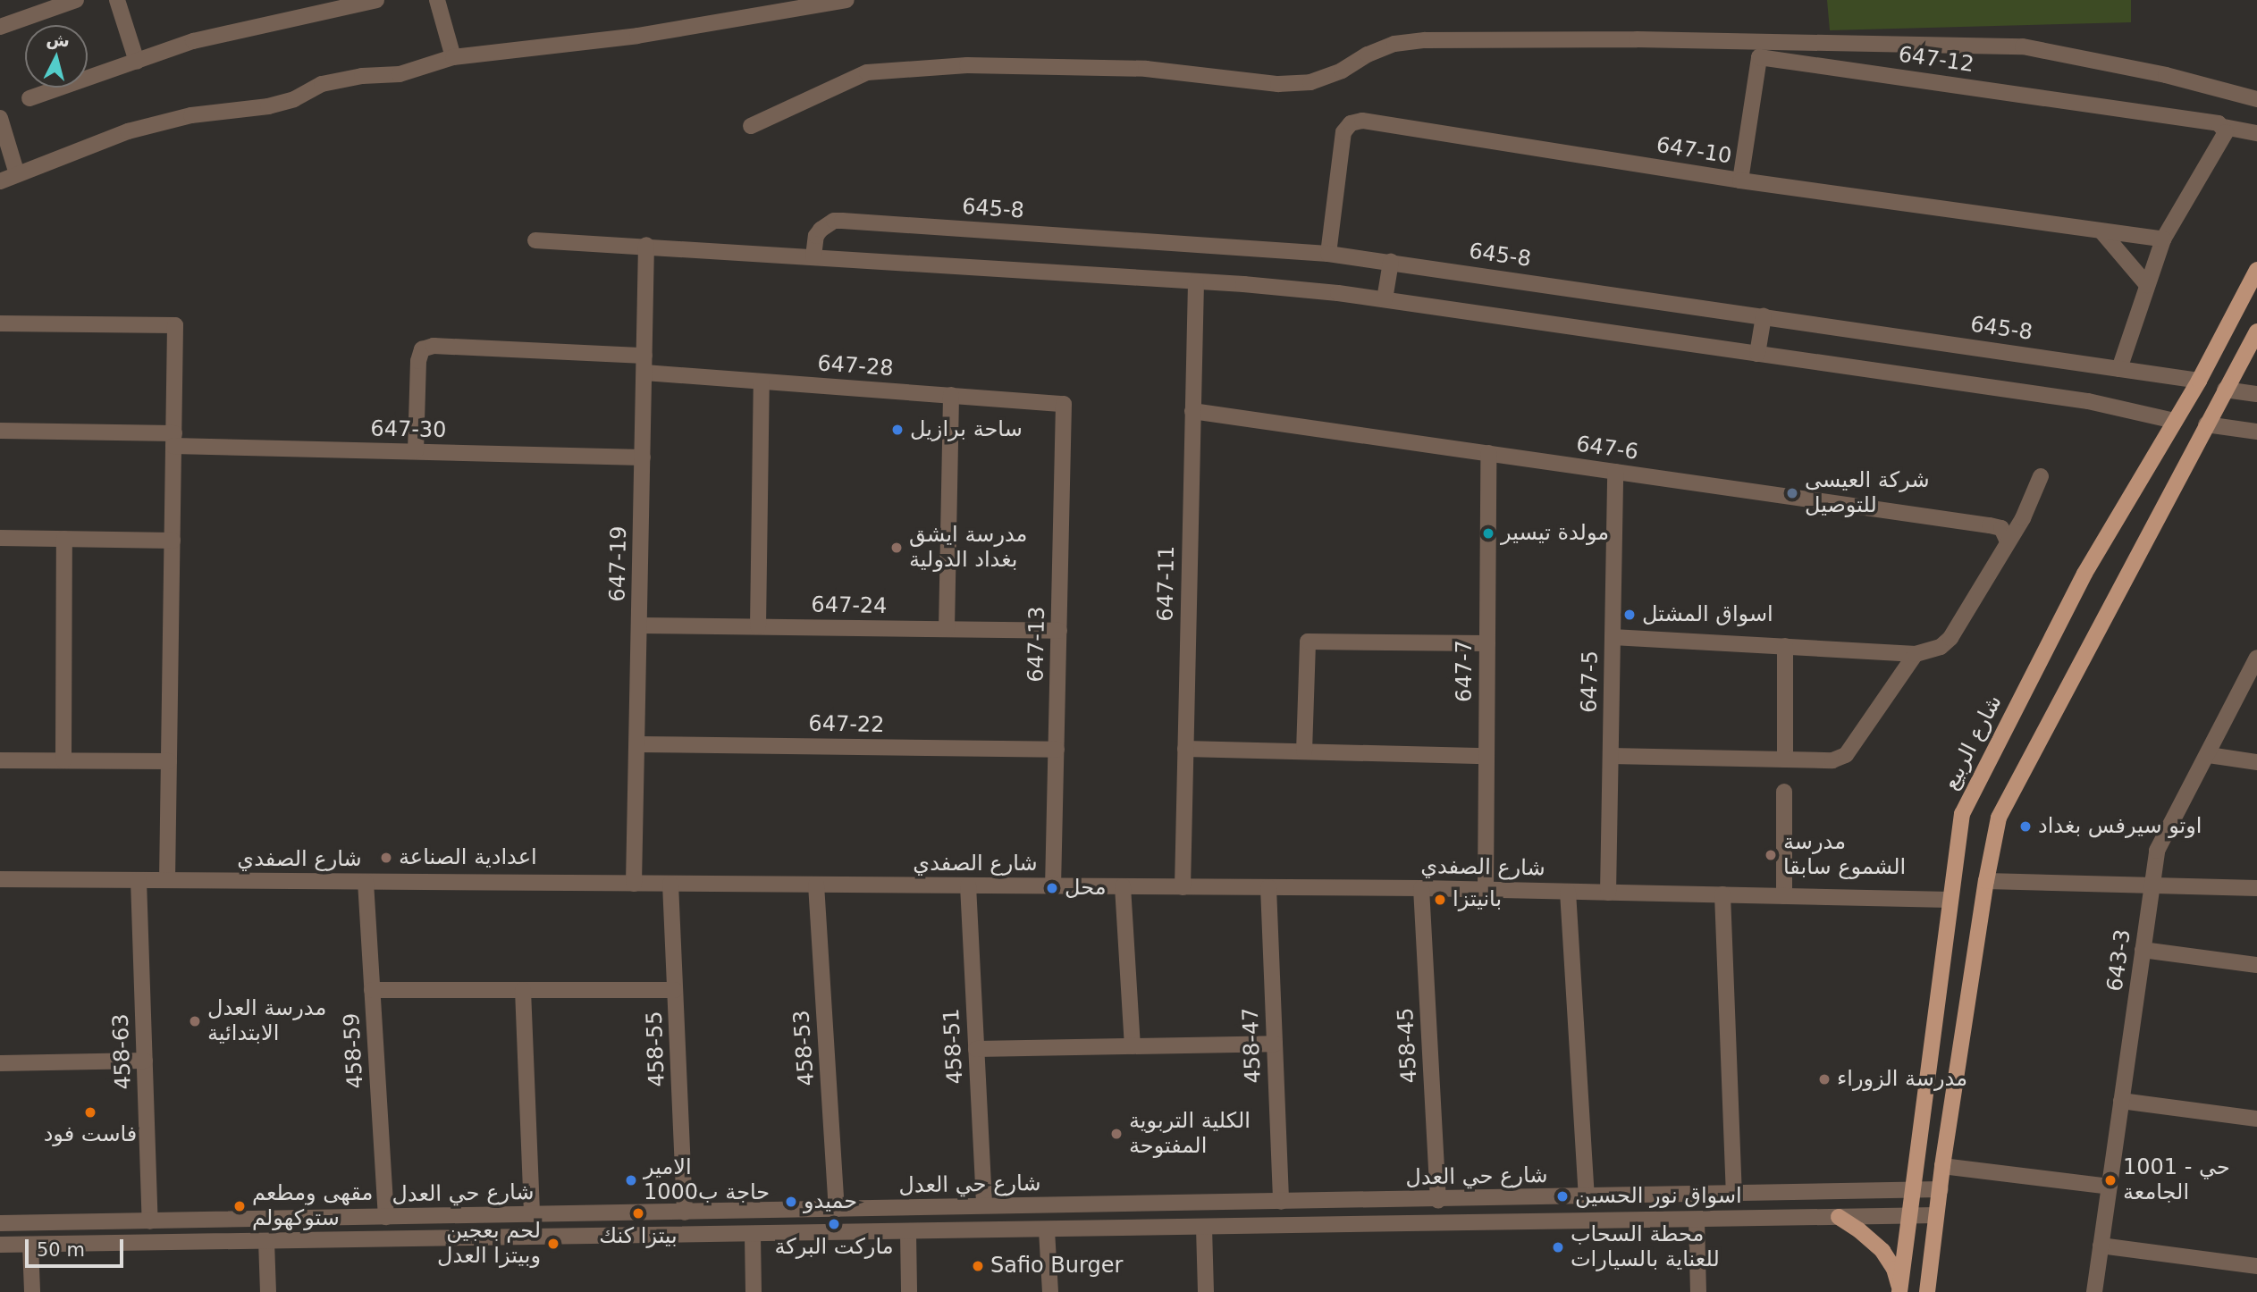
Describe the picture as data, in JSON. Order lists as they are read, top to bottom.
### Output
{
  "streets": {
    "main road": ["شارع الربيع"],
    "street": [
      "647-12",
      "647-10",
      "645-8",
      "647-28",
      "647-30",
      "647-6",
      "647-19",
      "647-11",
      "647-24",
      "647-13",
      "647-7",
      "647-5",
      "647-22",
      "شارع الصفدي",
      "643-3",
      "458-47",
      "458-45",
      "458-51",
      "458-53",
      "458-55",
      "458-59",
      "458-63",
      "شارع حي العدل"
    ]
  },
  "crossings": [
    ["647-12", "647-10"],
    ["647-10", "645-8"],
    ["645-8", "شارع الربيع"],
    ["647-28", "647-19"],
    ["647-28", "647-13"],
    ["647-30", "647-19"],
    ["647-6", "647-11"],
    ["647-6", "647-7"],
    ["647-6", "647-5"],
    ["647-19", "647-24"],
    ["647-19", "647-22"],
    ["647-19", "شارع الصفدي"],
    ["647-11", "شارع الصفدي"],
    ["647-24", "647-13"],
    ["647-13", "647-22"],
    ["647-13", "شارع الصفدي"],
    ["647-7", "شارع الصفدي"],
    ["647-5", "شارع الصفدي"],
    ["شارع الربيع", "شارع الصفدي"],
    ["شارع الربيع", "شارع حي العدل"],
    ["شارع الصفدي", "458-47"],
    ["شارع الصفدي", "458-45"],
    ["شارع الصفدي", "458-51"],
    ["شارع الصفدي", "458-53"],
    ["شارع الصفدي", "458-55"],
    ["شارع الصفدي", "458-59"],
    ["شارع الصفدي", "458-63"],
    ["458-47", "شارع حي العدل"],
    ["458-45", "شارع حي العدل"],
    ["458-51", "شارع حي العدل"],
    ["458-53", "شارع حي العدل"],
    ["458-55", "شارع حي العدل"],
    ["458-59", "شارع حي العدل"],
    ["458-63", "شارع حي العدل"]
  ],
  "places": [
    "ساحة برازيل",
    "شركة العيسى للتوصيل",
    "مولدة تيسير",
    "مدرسة ايشق بغداد الدولية",
    "اسواق المشتل",
    "اوتو سيرفس بغداد",
    "مدرسة الشموع سابقا",
    "اعدادية الصناعة",
    "محل",
    "بانيتزا",
    "مدرسة العدل الابتدائية",
    "مدرسة الزوراء",
    "فاست فود",
    "الكلية التربوية المفتوحة",
    "الامير حاجة ب1000",
    "1001 - حي الجامعة",
    "اسواق نور الحسين",
    "حميدو",
    "مقهى ومطعم ستوكهولم",
    "بيتزا كنك",
    "ماركت البركة",
    "لحم بعجين وبيتزا العدل",
    "محطة السحاب للعناية بالسيارات",
    "Safio Burger"
  ],
  "scale_bar": "50 m",
  "north": "top"
}
